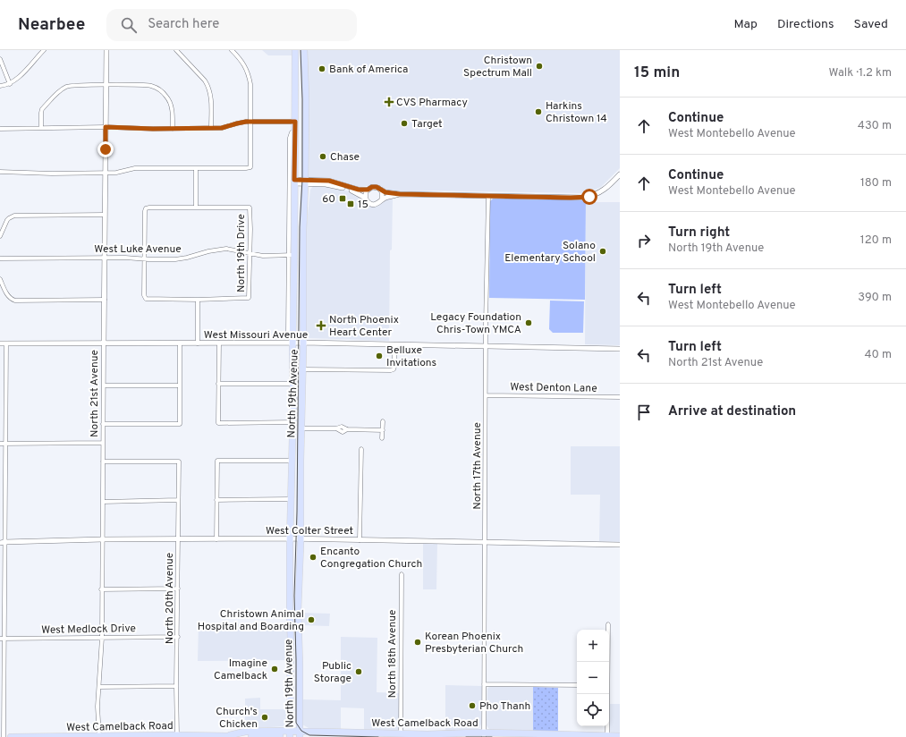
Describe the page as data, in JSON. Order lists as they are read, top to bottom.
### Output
{
  "streets": {
    "main road": ["North 19th Avenue", "West Camelback Road"],
    "street": [
      "West Luke Avenue",
      "North 19th Drive",
      "West Missouri Avenue",
      "West Denton Lane",
      "North 21st Avenue",
      "North 17th Avenue",
      "West Colter Street",
      "North 20th Avenue",
      "West Medlock Drive",
      "North 18th Avenue"
    ]
  },
  "crossings": [
    ["West Luke Avenue", "North 19th Drive"],
    ["West Luke Avenue", "North 21st Avenue"],
    ["West Luke Avenue", "North 19th Avenue"],
    ["West Missouri Avenue", "North 21st Avenue"],
    ["West Missouri Avenue", "North 19th Avenue"],
    ["West Missouri Avenue", "North 17th Avenue"],
    ["West Denton Lane", "North 17th Avenue"],
    ["North 21st Avenue", "West Colter Street"],
    ["North 21st Avenue", "North 20th Avenue"],
    ["North 21st Avenue", "West Medlock Drive"],
    ["North 21st Avenue", "West Camelback Road"],
    ["North 19th Avenue", "West Colter Street"],
    ["North 19th Avenue", "West Camelback Road"],
    ["North 17th Avenue", "West Colter Street"],
    ["North 17th Avenue", "West Camelback Road"],
    ["West Colter Street", "North 20th Avenue"],
    ["North 20th Avenue", "West Medlock Drive"],
    ["North 20th Avenue", "West Camelback Road"],
    ["North 18th Avenue", "West Camelback Road"]
  ],
  "places": {
    "other": [
      "Christown Spectrum Mall",
      "Bank of America",
      "Harkins Christown 14",
      "Target",
      "Chase",
      "Solano Elementary School",
      "Legacy Foundation Chris-Town YMCA",
      "Belluxe Invitations",
      "Encanto Congregation Church",
      "Christown Animal Hospital and Boarding",
      "Korean Phoenix Presbyterian Church",
      "Imagine Camelback",
      "Public Storage",
      "Pho Thanh",
      "Church's Chicken"
    ],
    "health": ["CVS Pharmacy", "North Phoenix Heart Center"],
    "transit": ["60", "15"]
  },
  "page": {
    "header": "Nearbee",
    "search": "Search here",
    "nav": ["Map", "Directions", "Saved"],
    "heading": ["15 min", "Walk · 1.2 km"],
    "list": [
      ["Continue", "West Montebello Avenue", "430 m"],
      ["Continue", "West Montebello Avenue", "180 m"],
      ["Turn right", "North 19th Avenue", "120 m"],
      ["Turn left", "West Montebello Avenue", "390 m"],
      ["Turn left", "North 21st Avenue", "40 m"],
      "Arrive at destination"
    ],
    "map_buttons": ["+", "−"]
  }
}
